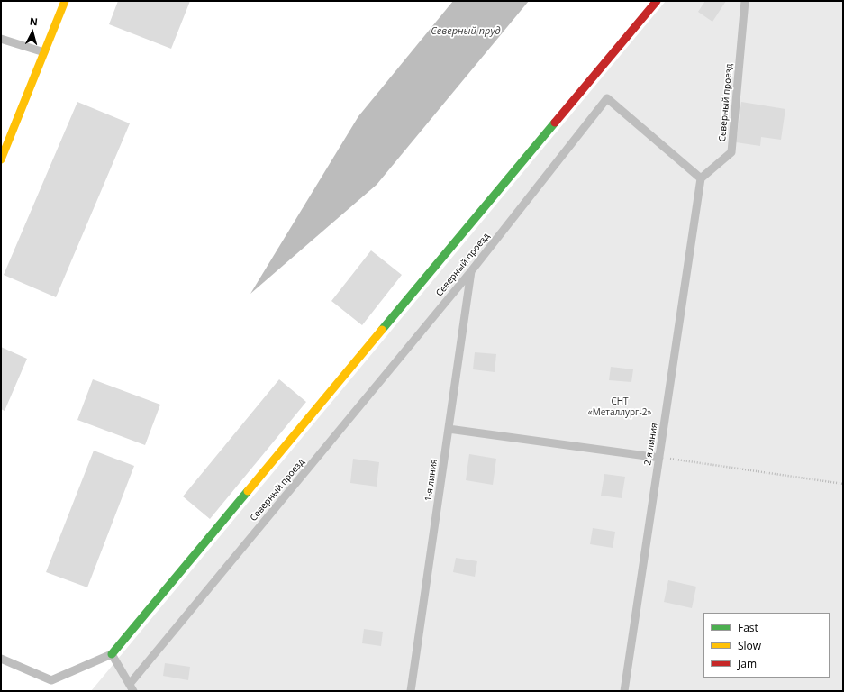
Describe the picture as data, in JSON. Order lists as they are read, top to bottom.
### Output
{
  "streets": {
    "lane": ["Северный проезд", "2-я линия", "1-я линия"]
  },
  "crossings": [
    ["Северный проезд", "2-я линия"],
    ["Северный проезд", "1-я линия"]
  ],
  "water": ["Северный пруд"],
  "parks": ["СНТ «Металлург-2»"],
  "legend": ["Fast", "Slow", "Jam"],
  "north": "top"
}
